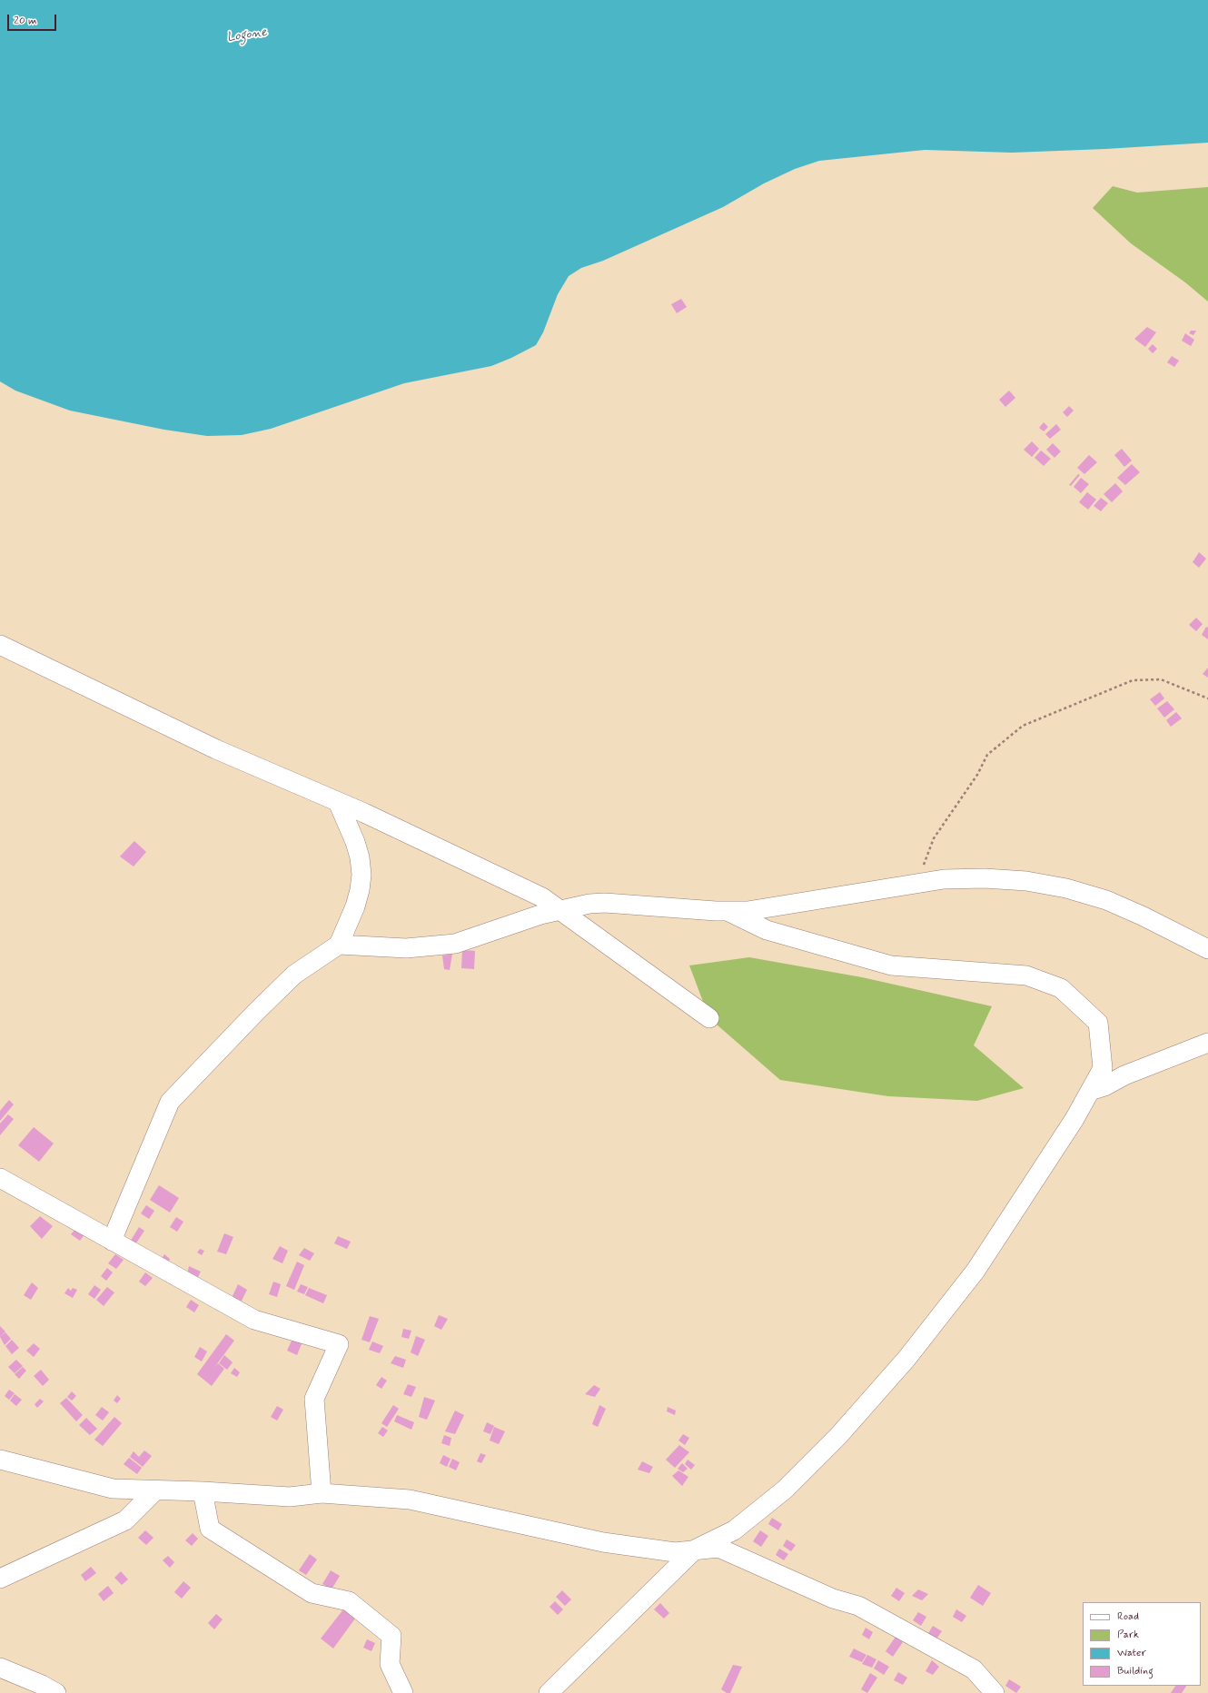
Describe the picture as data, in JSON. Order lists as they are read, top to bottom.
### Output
{
  "water": ["Logone"],
  "legend": [
    "Road",
    "Park",
    "Water",
    "Building"
  ],
  "scale_bar": "20 m"
}
